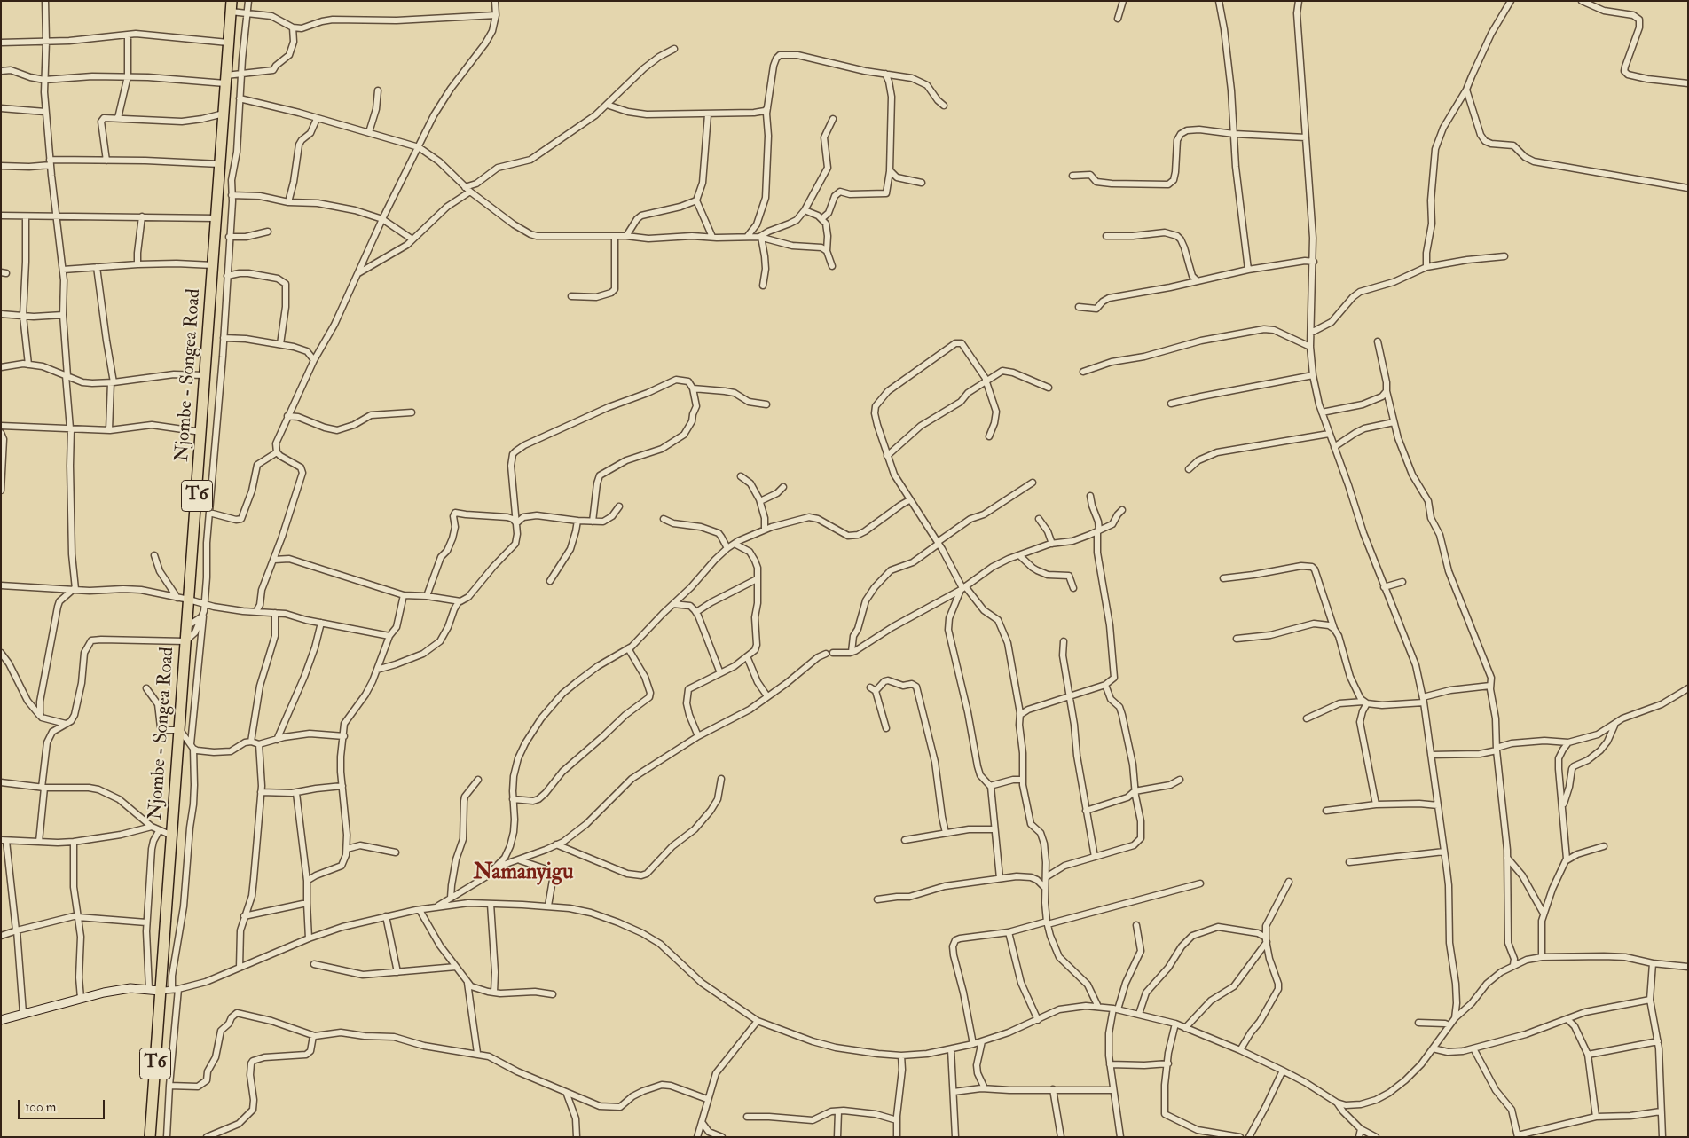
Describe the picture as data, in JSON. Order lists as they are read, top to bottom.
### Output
{
  "streets": {
    "highway": ["Njombe - Songea Road", "T6"]
  },
  "crossings": [
    ["Njombe - Songea Road", "T6"]
  ],
  "districts": ["Namanyigu"],
  "scale_bar": "100 m"
}
